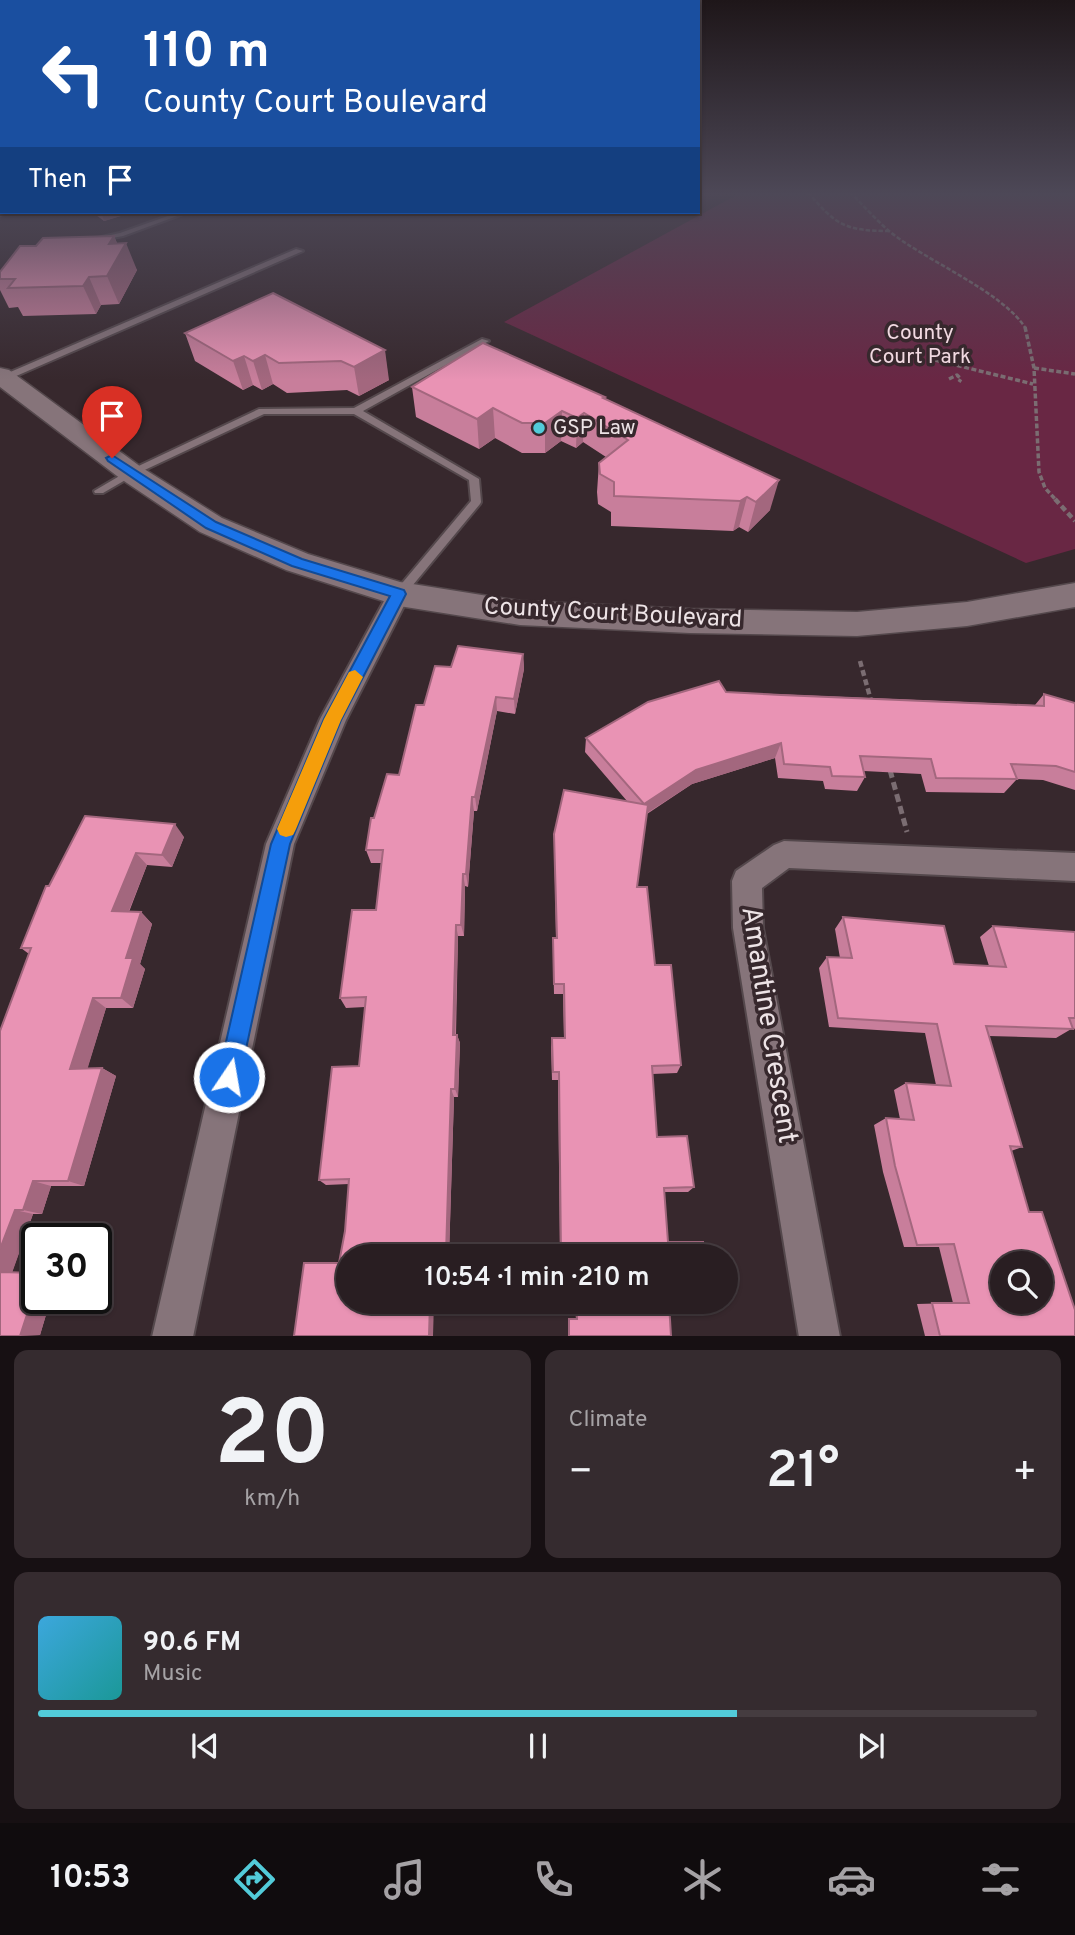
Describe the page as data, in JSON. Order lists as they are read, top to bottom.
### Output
{
  "streets": {
    "street": ["County Court Boulevard", "Amantine Crescent"]
  },
  "parks": ["County Court Park"],
  "places": ["GSP Law"],
  "page": {
    "turn": ["110 m", "County Court Boulevard"],
    "then": "Then",
    "limit": "30",
    "trip": "10:54 · 1 min · 210 m",
    "tile": [
      ["20", "km/h"],
      "Climate"
    ],
    "heat": ["−", "21°", "+"],
    "song": ["90.6 FM", "Music"],
    "tabs": "10:53"
  }
}
